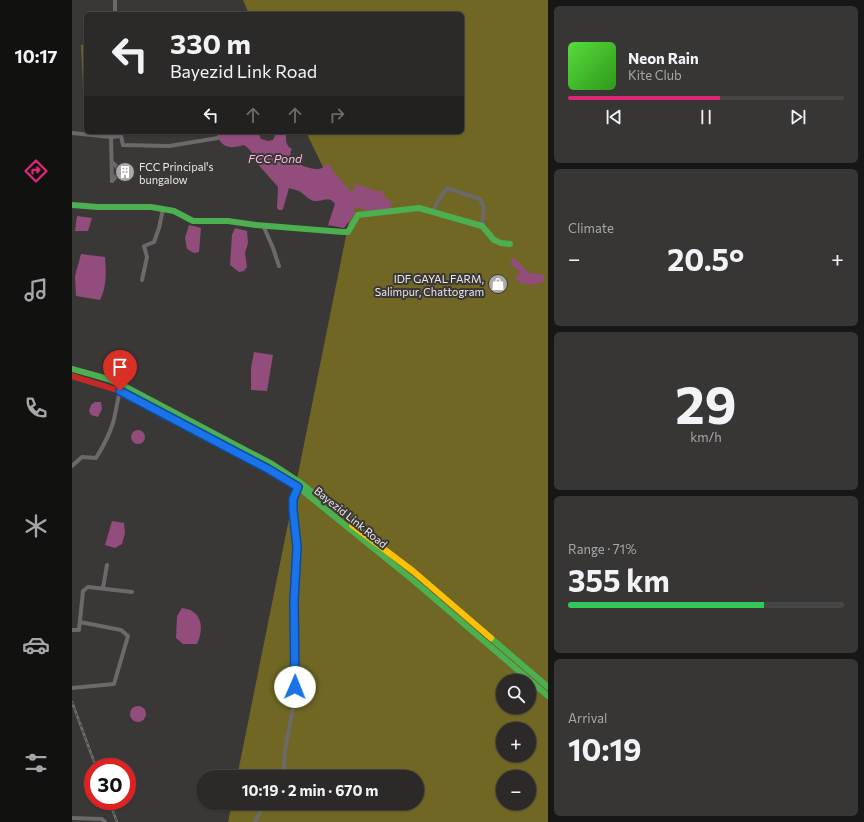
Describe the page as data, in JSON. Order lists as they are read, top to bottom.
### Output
{
  "streets": {
    "main road": ["Bayezid Link Road"]
  },
  "water": ["FCC Pond"],
  "places": {
    "building": ["FCC Principal's bungalow"],
    "shop": ["IDF GAYAL FARM, Salimpur, Chattogram"]
  },
  "page": {
    "tabs": "10:17",
    "turn": ["330 m", "Bayezid Link Road"],
    "song": ["Neon Rain", "Kite Club"],
    "tile": [
      "Climate",
      ["29", "km/h"],
      ["Range · 71%", "355 km"],
      ["Arrival", "10:19"]
    ],
    "heat": ["−", "20.5°", "+"],
    "map_buttons": ["+", "−"],
    "limit": "30",
    "trip": "10:19 · 2 min · 670 m"
  }
}
